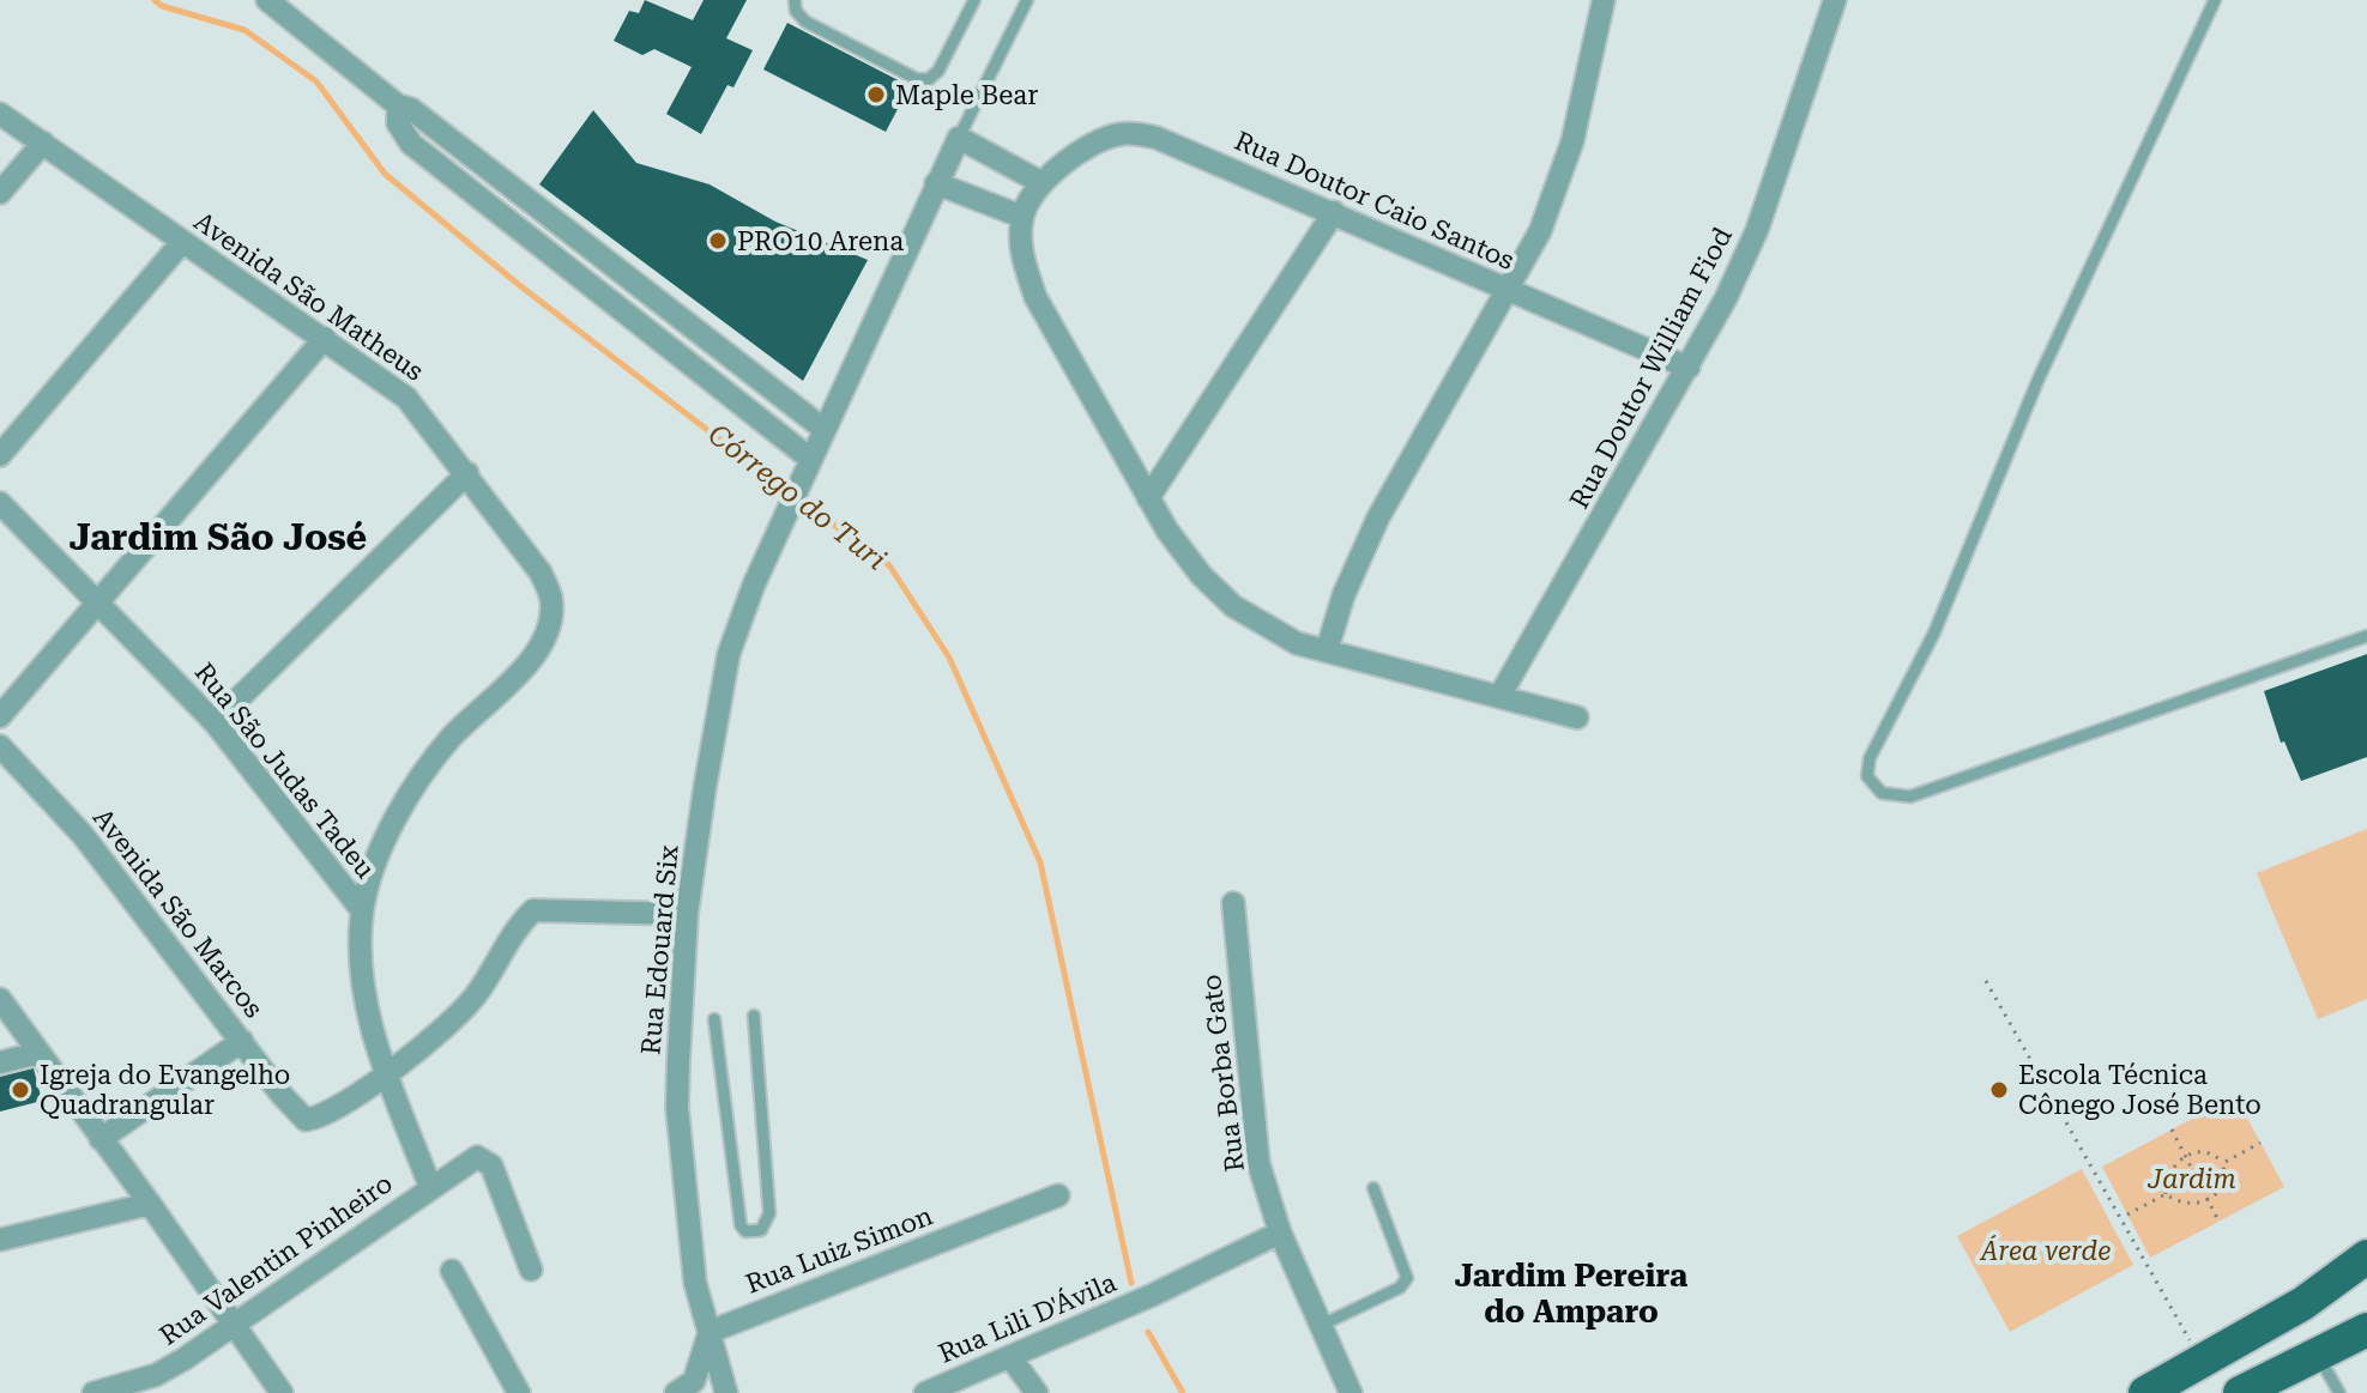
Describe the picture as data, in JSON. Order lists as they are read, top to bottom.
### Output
{
  "streets": {
    "street": [
      "Rua Doutor Caio Santos",
      "Avenida São Matheus",
      "Rua Doutor William Fiod",
      "Rua São Judas Tadeu",
      "Avenida São Marcos",
      "Rua Edouard Six",
      "Rua Borba Gato",
      "Rua Luiz Simon",
      "Rua Valentin Pinheiro",
      "Rua Lili D'Ávila"
    ]
  },
  "crossings": [
    ["Rua Doutor Caio Santos", "Rua Doutor William Fiod"],
    ["Avenida São Matheus", "Rua São Judas Tadeu"],
    ["Avenida São Matheus", "Avenida São Marcos"],
    ["Avenida São Matheus", "Rua Valentin Pinheiro"],
    ["Rua Edouard Six", "Rua Luiz Simon"],
    ["Rua Borba Gato", "Rua Lili D'Ávila"]
  ],
  "districts": ["Jardim São José", "Jardim Pereira do Amparo"],
  "water": ["Córrego do Turi"],
  "parks": ["Jardim", "Área verde"],
  "places": [
    "Maple Bear",
    "PRO10 Arena",
    "Igreja do Evangelho Quadrangular",
    "Escola Técnica Cônego José Bento"
  ]
}
